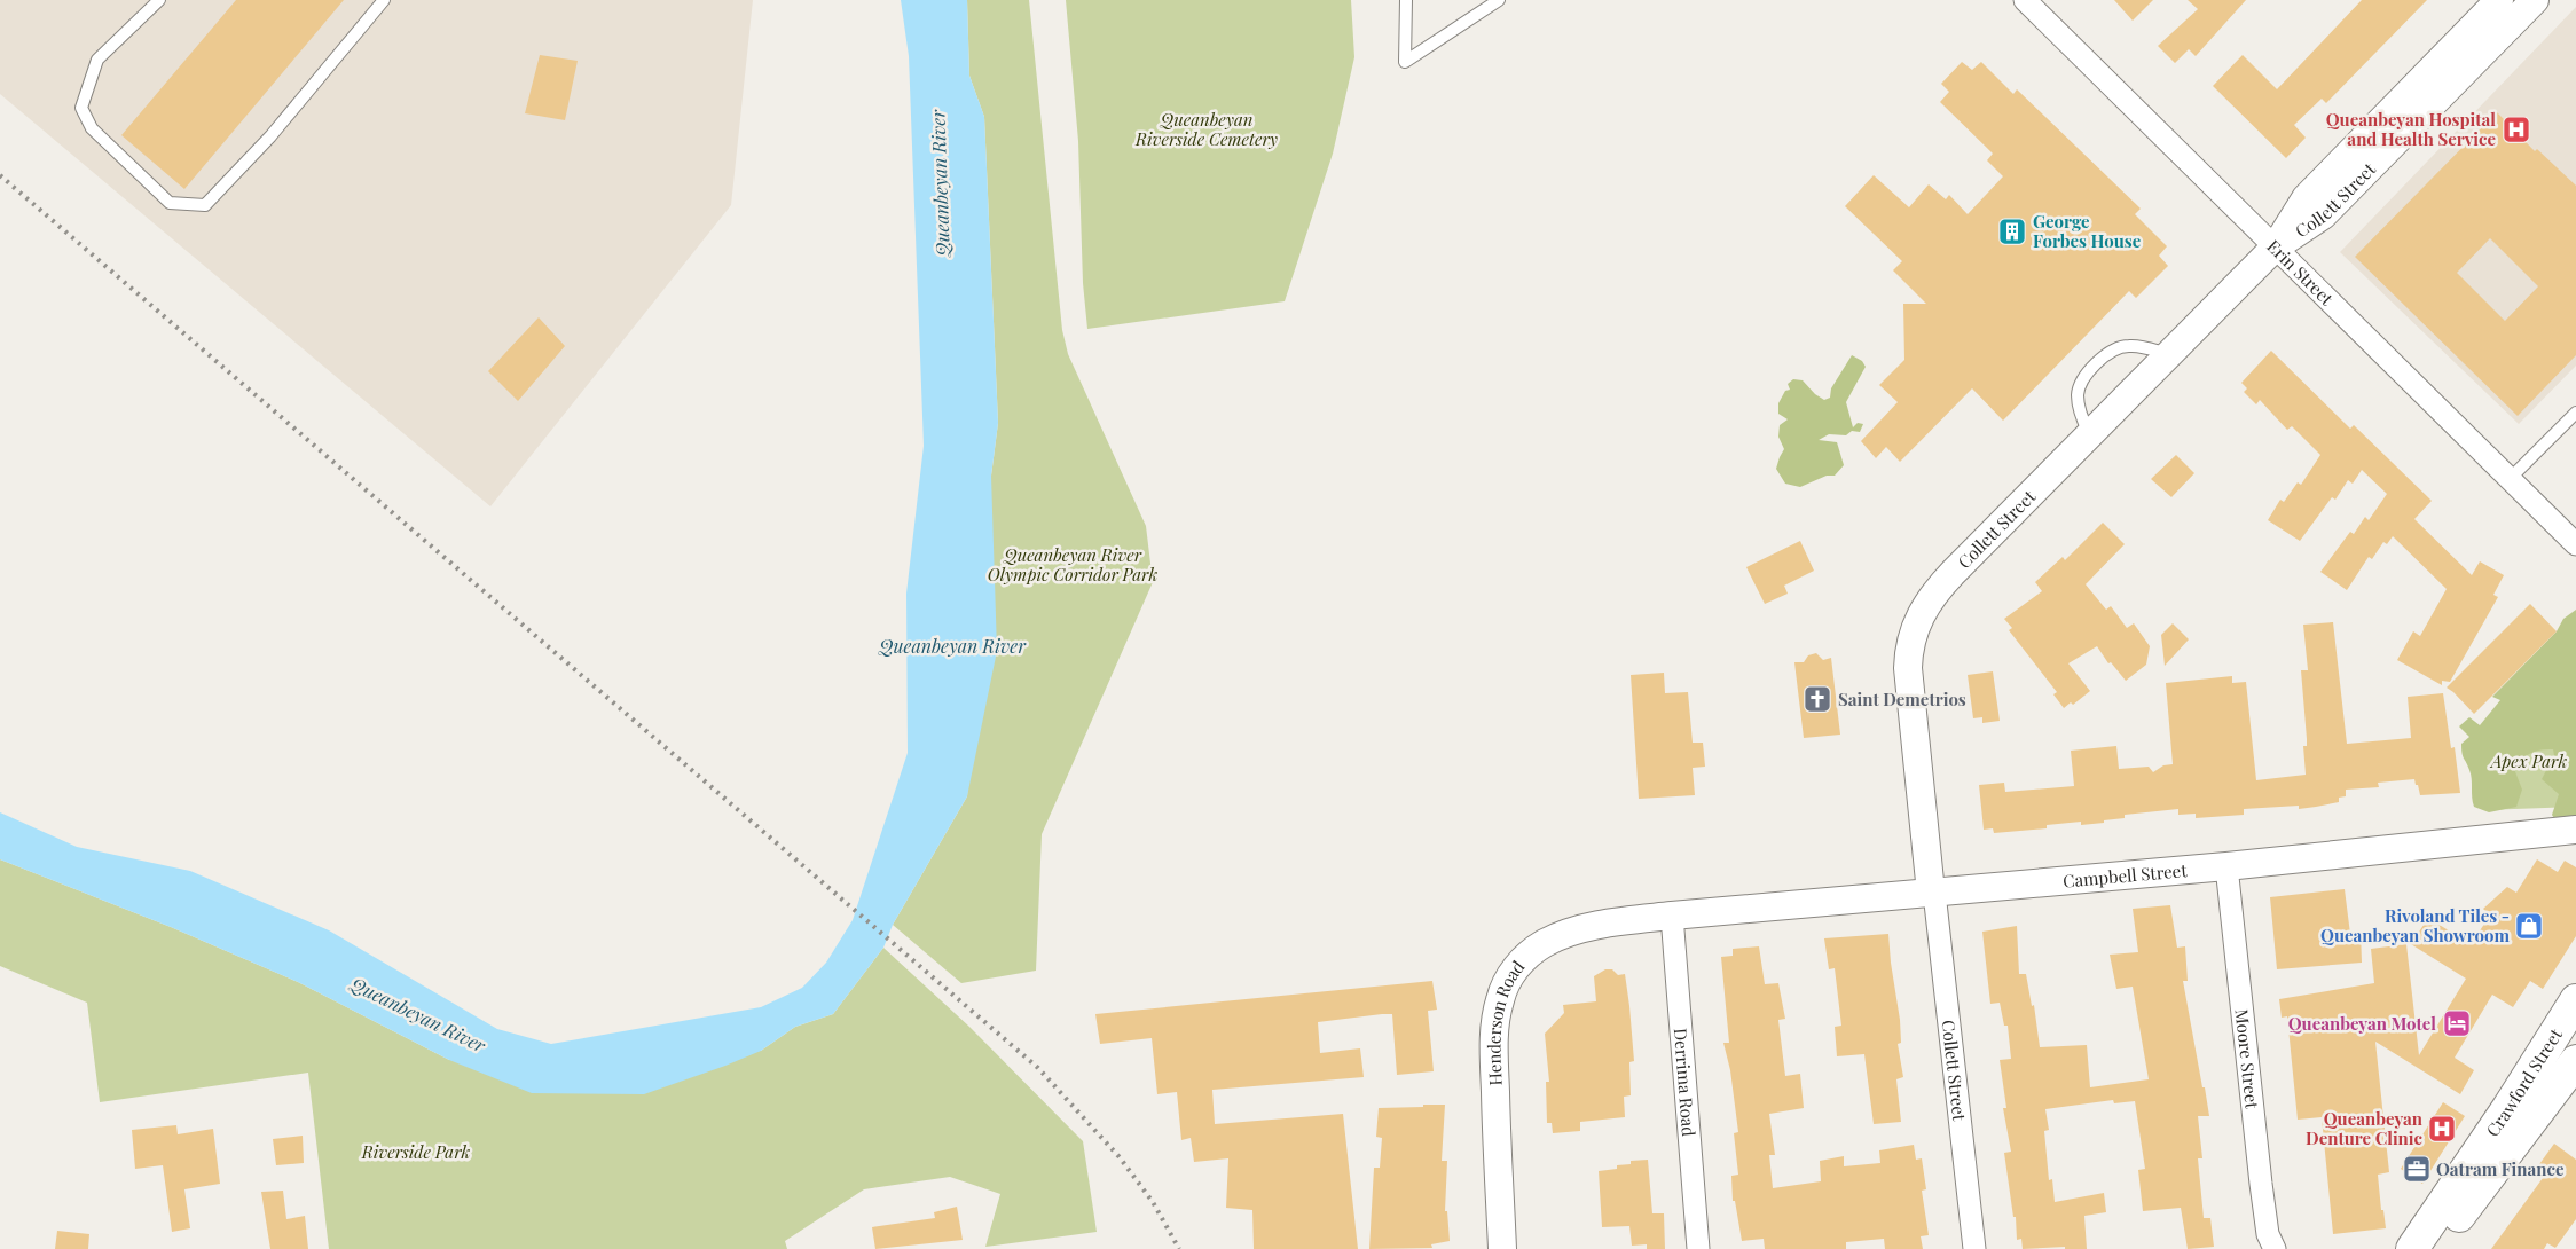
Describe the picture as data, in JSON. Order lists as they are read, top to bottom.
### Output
{
  "streets": {
    "main road": ["Crawford Street"],
    "street": [
      "Collett Street",
      "Erin Street",
      "Campbell Street",
      "Henderson Road",
      "Moore Street",
      "Derrima Road"
    ]
  },
  "crossings": [
    ["Collett Street", "Erin Street"],
    ["Collett Street", "Campbell Street"],
    ["Campbell Street", "Henderson Road"],
    ["Campbell Street", "Moore Street"],
    ["Campbell Street", "Derrima Road"],
    ["Henderson Road", "Derrima Road"]
  ],
  "water": ["Queanbeyan River"],
  "parks": [
    "Queanbeyan Riverside Cemetery",
    "Queanbeyan River Olympic Corridor Park",
    "Apex Park",
    "Riverside Park"
  ],
  "places": {
    "hospital": ["Queanbeyan Hospital and Health Service", "Queanbeyan Denture Clinic"],
    "building": ["George Forbes House"],
    "church": ["Saint Demetrios"],
    "shop": ["Rivoland Tiles - Queanbeyan Showroom"],
    "hotel": ["Queanbeyan Motel"],
    "office": ["Oatram Finance"]
  }
}
